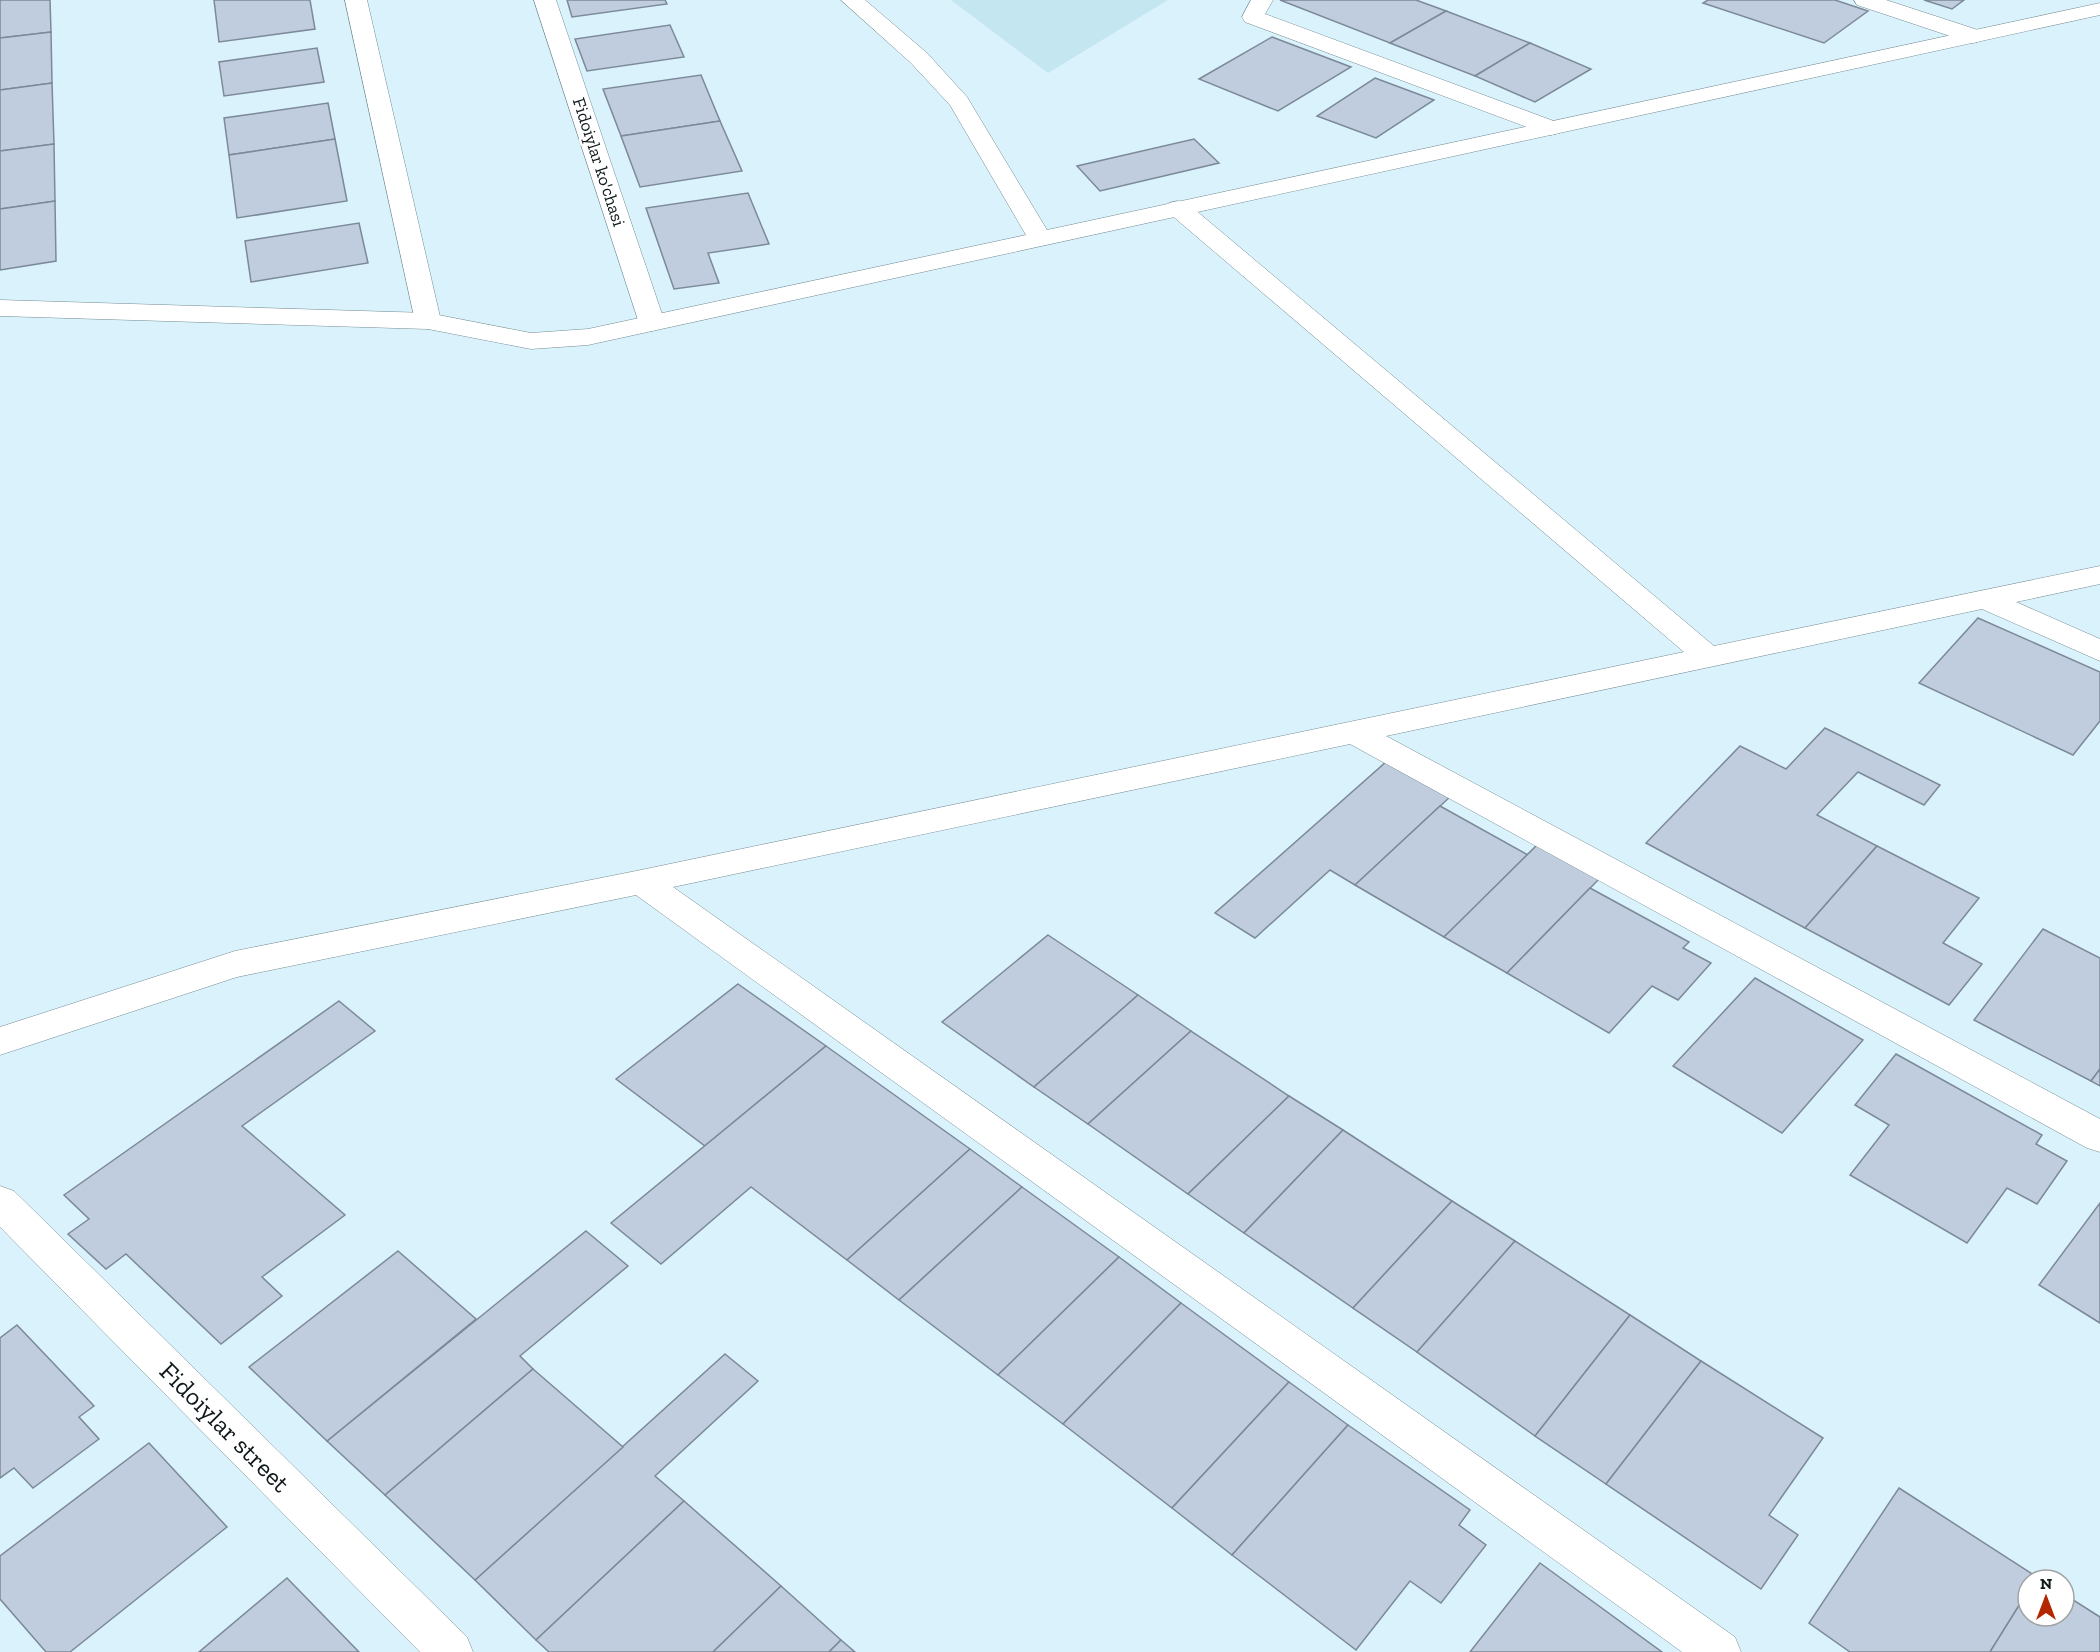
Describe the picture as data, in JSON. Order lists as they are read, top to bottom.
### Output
{
  "streets": {
    "street": ["Fidoiylar ko'chasi", "Fidoiylar street"]
  },
  "north": "top"
}
